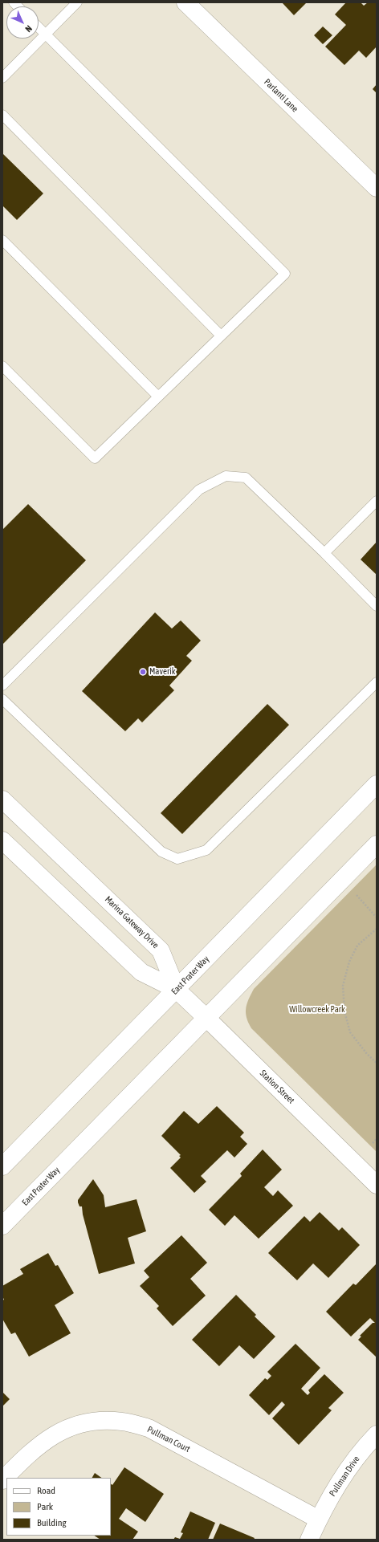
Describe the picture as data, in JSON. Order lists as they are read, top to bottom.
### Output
{
  "streets": {
    "street": [
      "Parlanti Lane",
      "Marina Gateway Drive",
      "East Prater Way",
      "Station Street",
      "Pullman Court",
      "Pullman Drive"
    ]
  },
  "crossings": [
    ["Marina Gateway Drive", "East Prater Way"],
    ["Marina Gateway Drive", "Station Street"],
    ["East Prater Way", "Station Street"],
    ["Pullman Court", "Pullman Drive"]
  ],
  "parks": ["Willowcreek Park"],
  "places": ["Maverik"],
  "legend": ["Road", "Park", "Building"],
  "north": "bottom right"
}
